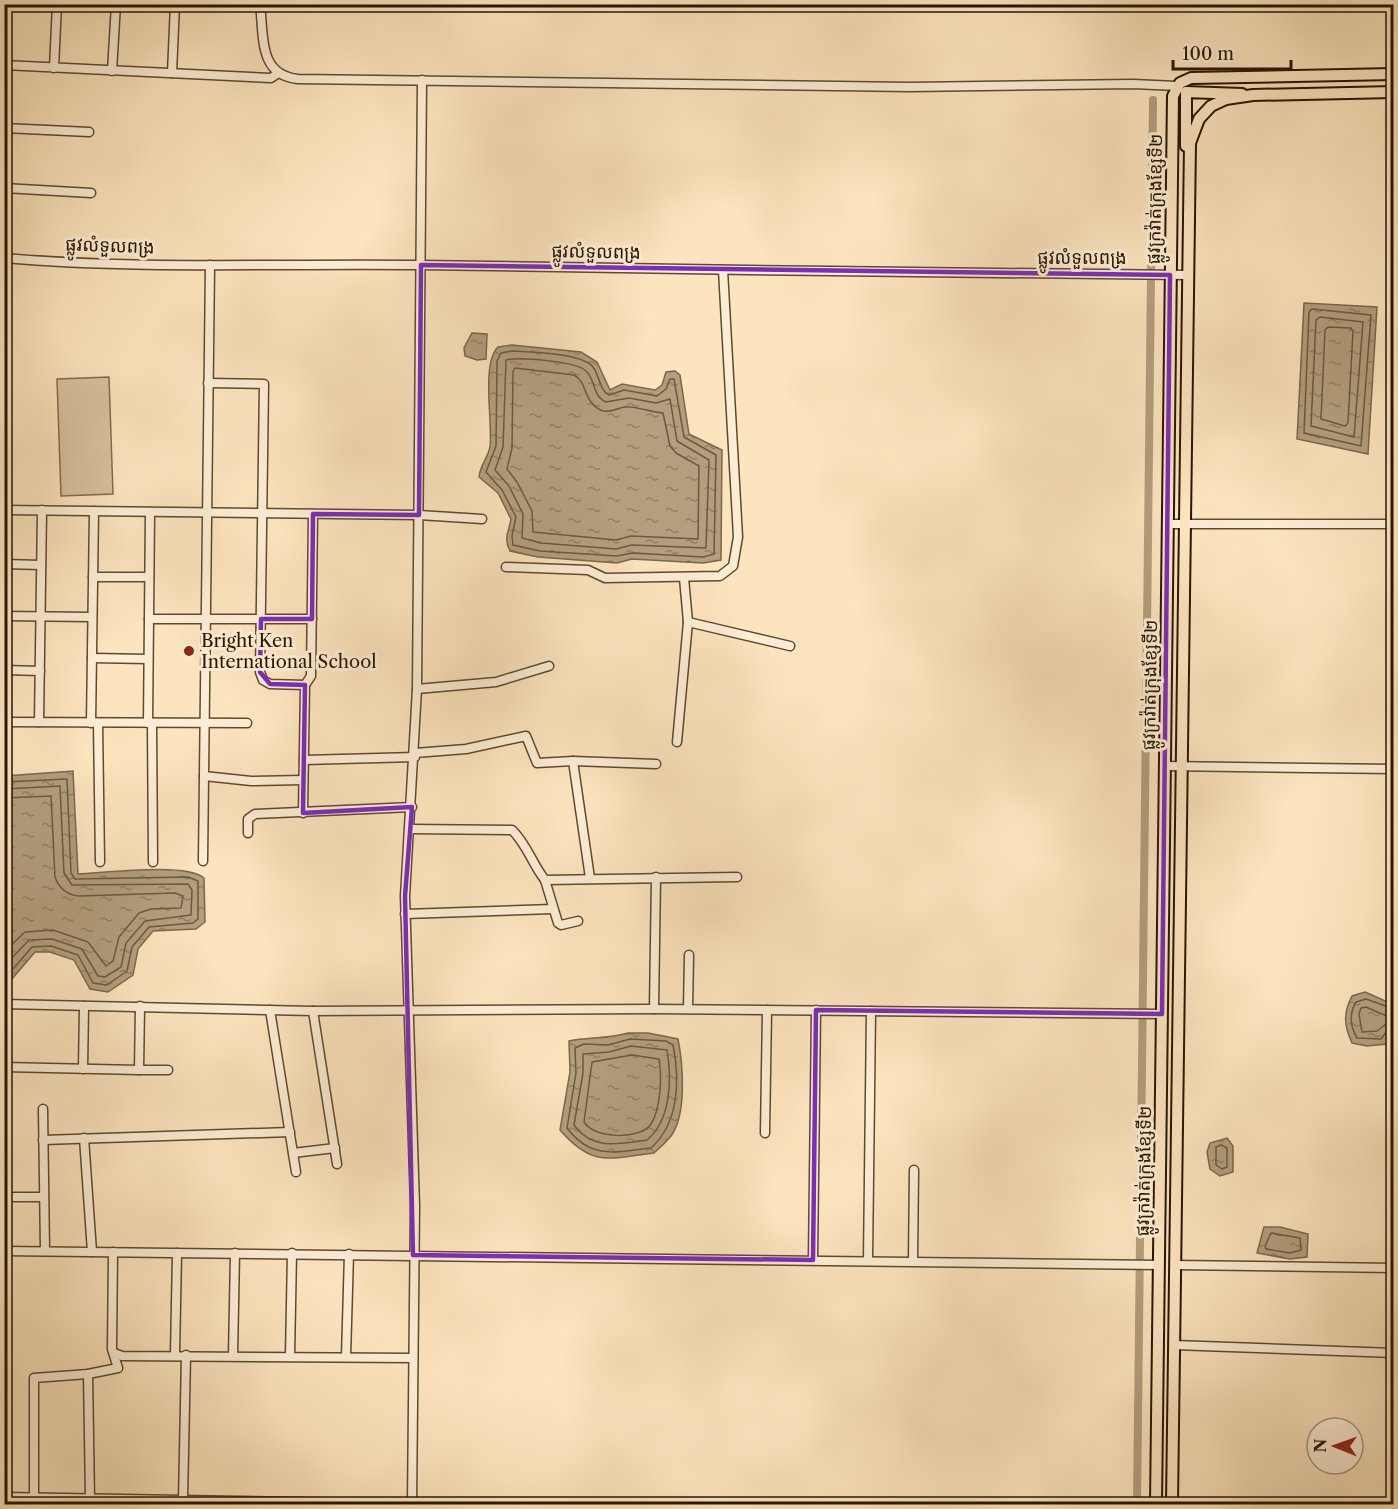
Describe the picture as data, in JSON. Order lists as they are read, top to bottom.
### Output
{
  "streets": {
    "main road": ["ផ្លូវក្រវ៉ាត់ក្រុងខ្សែទី២"],
    "street": ["ផ្លូវលំទួលពង្រ"]
  },
  "crossings": [
    ["ផ្លូវក្រវ៉ាត់ក្រុងខ្សែទី២", "ផ្លូវលំទួលពង្រ"]
  ],
  "places": ["Bright Ken International School"],
  "scale_bar": "100 m",
  "north": "left"
}
